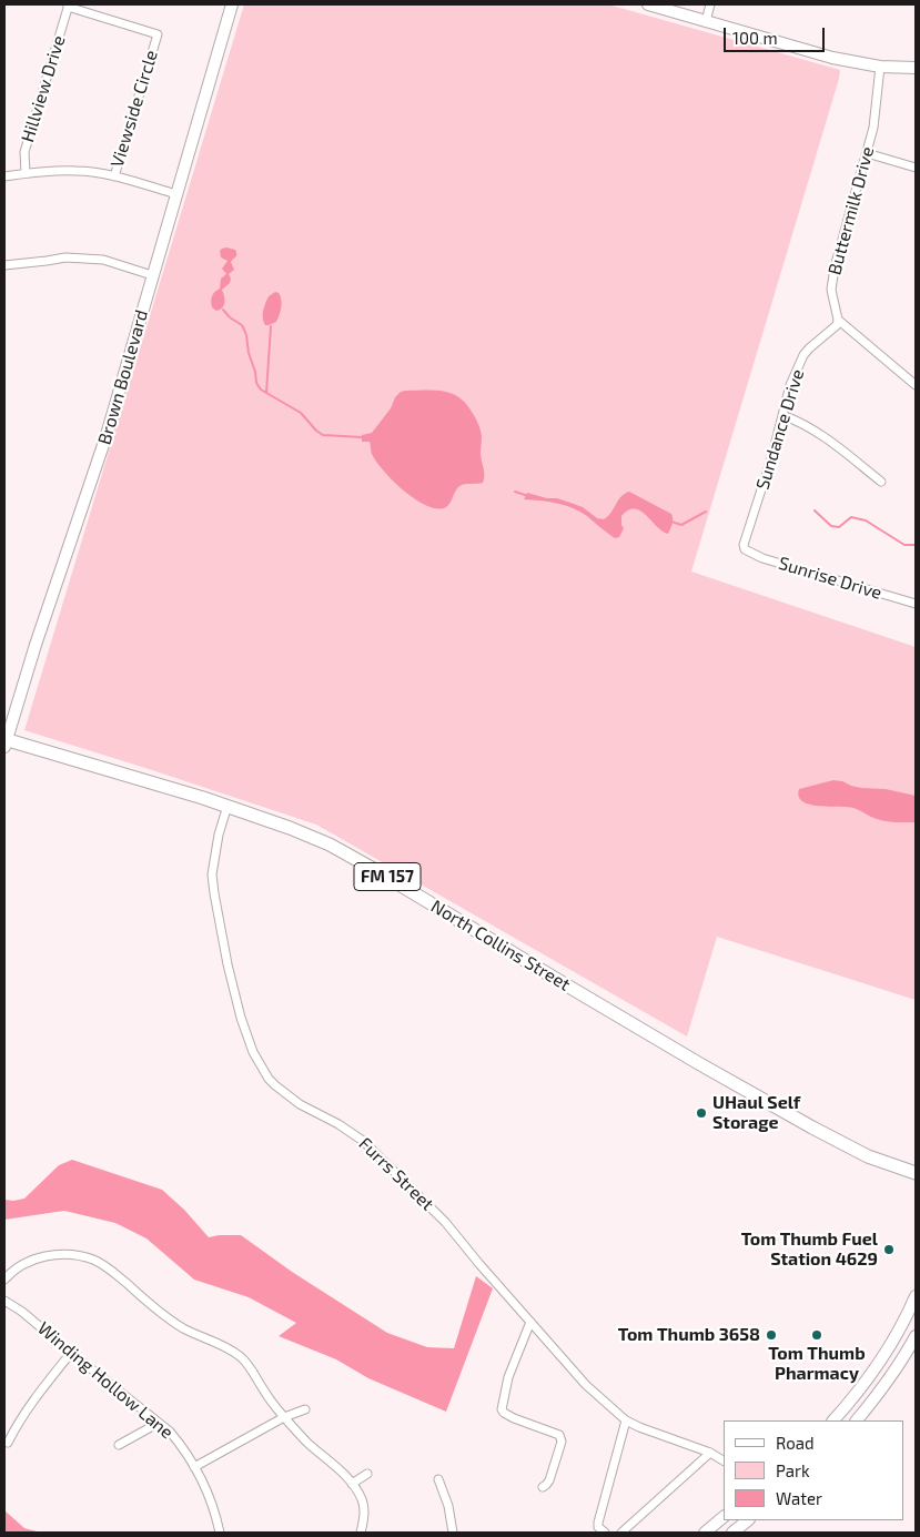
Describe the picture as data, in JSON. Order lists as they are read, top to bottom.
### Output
{
  "streets": {
    "main road": ["FM 157", "North Collins Street"],
    "street": [
      "Hillview Drive",
      "Viewside Circle",
      "Buttermilk Drive",
      "Brown Boulevard",
      "Sundance Drive",
      "Sunrise Drive",
      "Furrs Street",
      "Winding Hollow Lane"
    ]
  },
  "crossings": [
    ["Hillview Drive", "Viewside Circle"],
    ["Buttermilk Drive", "Sundance Drive"],
    ["Brown Boulevard", "North Collins Street"],
    ["Sundance Drive", "Sunrise Drive"],
    ["North Collins Street", "Furrs Street"]
  ],
  "places": [
    "UHaul Self Storage",
    "Tom Thumb Fuel Station 4629",
    "Tom Thumb 3658",
    "Tom Thumb Pharmacy"
  ],
  "legend": ["Road", "Park", "Water"],
  "scale_bar": "100 m"
}
